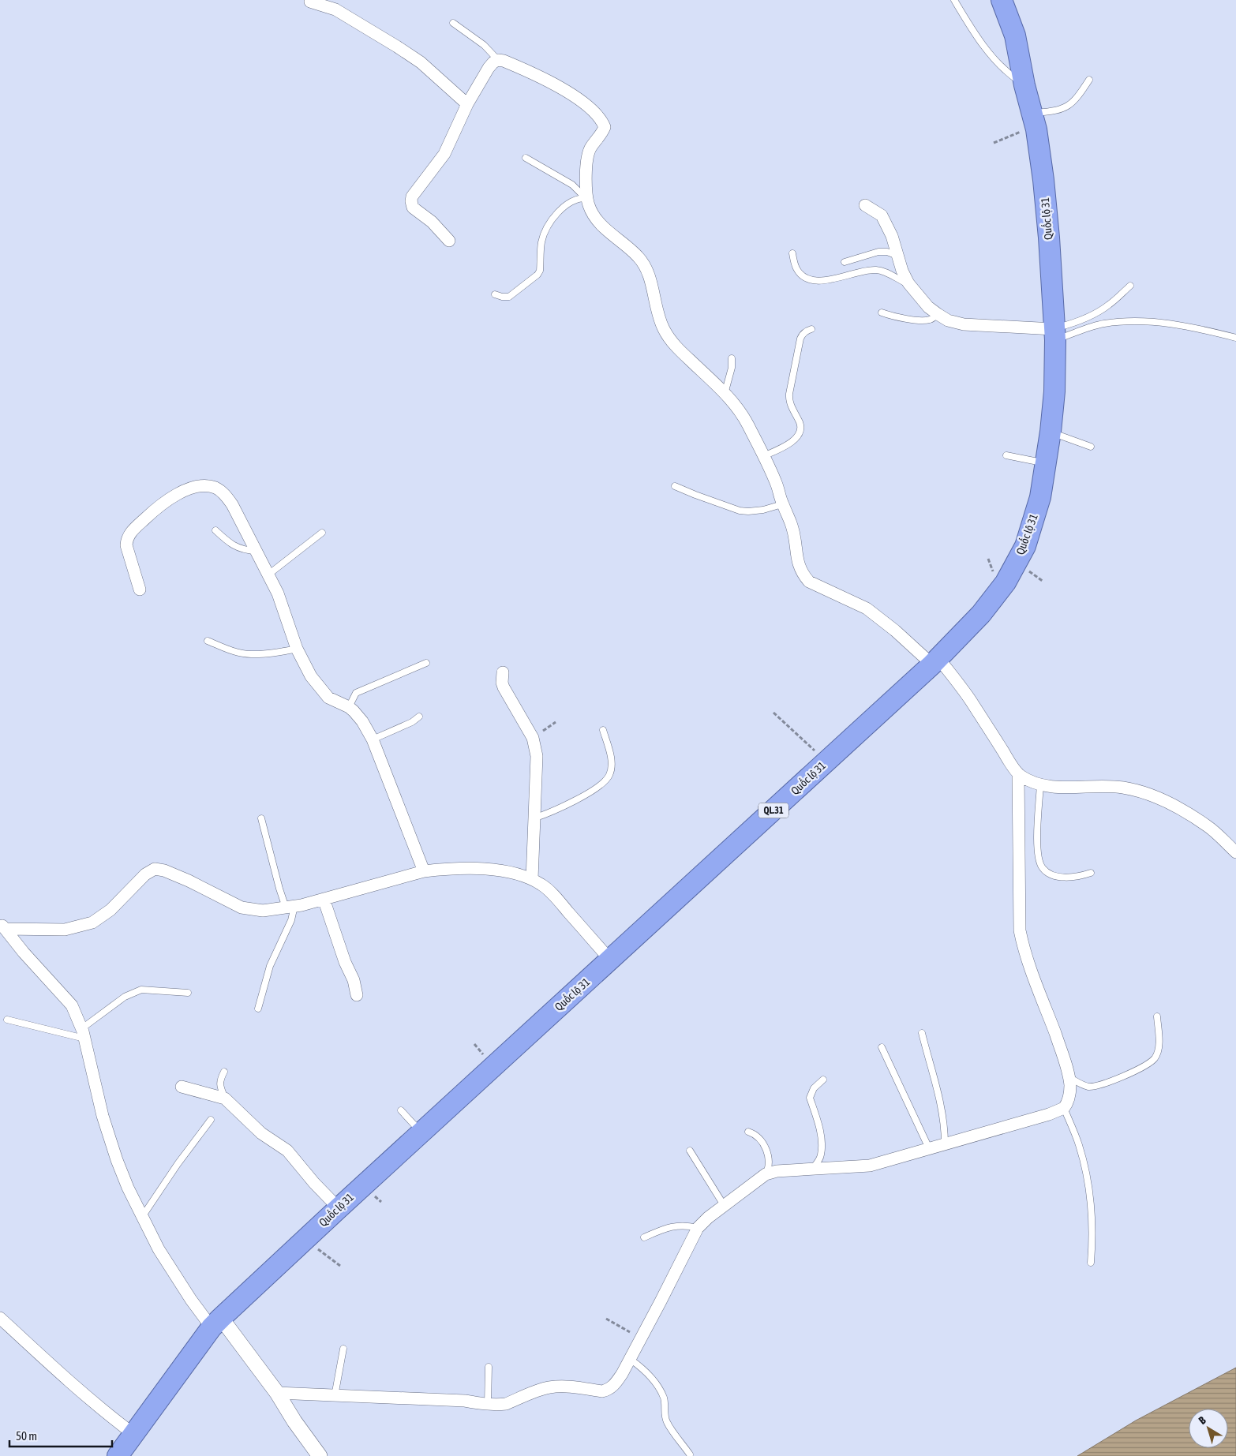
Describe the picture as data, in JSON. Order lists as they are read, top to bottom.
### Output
{
  "streets": {
    "highway": ["Quốc lộ 31", "QL.31"]
  },
  "scale_bar": "50 m",
  "north": "top left"
}
